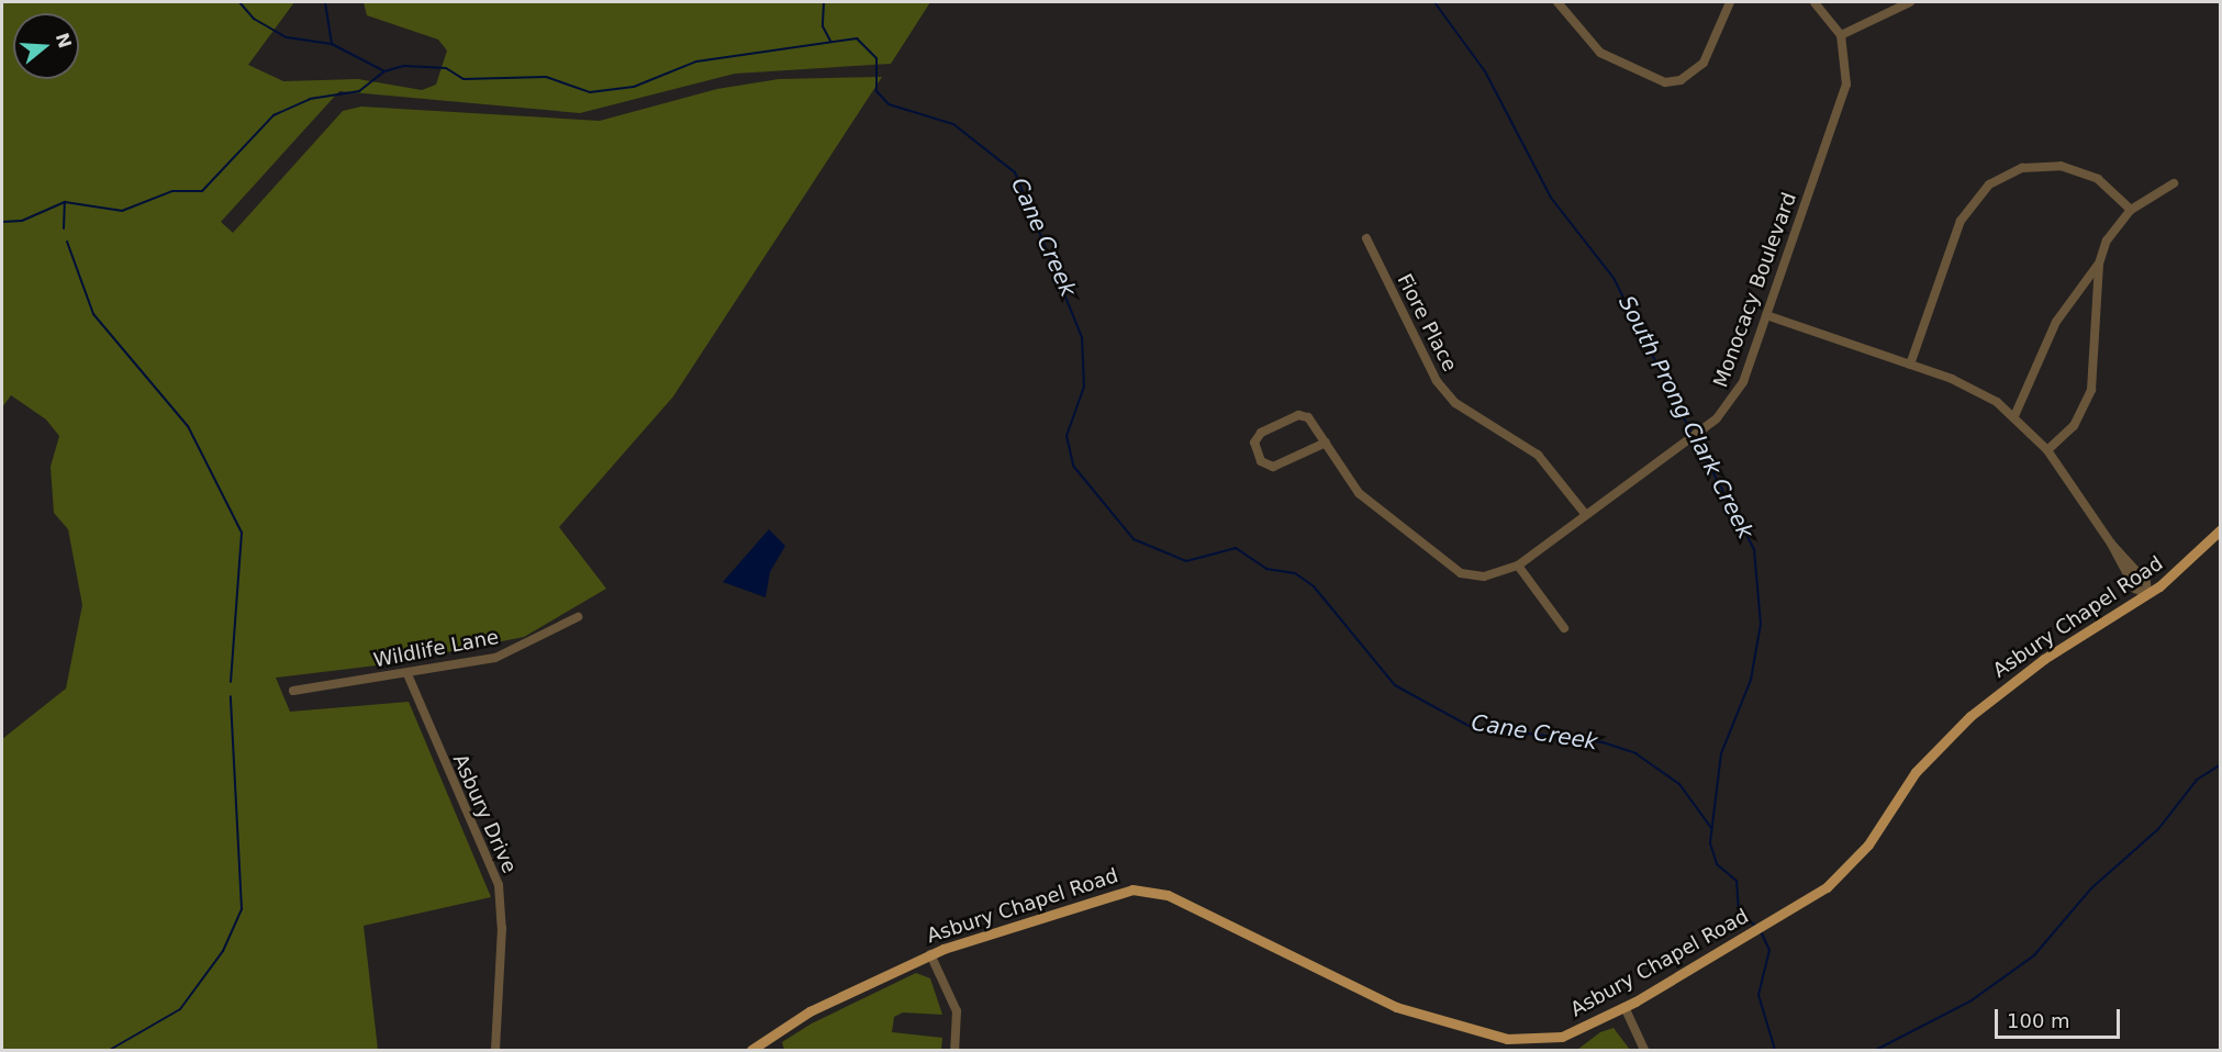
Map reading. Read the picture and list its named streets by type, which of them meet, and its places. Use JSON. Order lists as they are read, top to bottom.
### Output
{
  "streets": {
    "main road": ["Asbury Chapel Road"],
    "street": [
      "Monocacy Boulevard",
      "Fiore Place",
      "Wildlife Lane",
      "Asbury Drive"
    ]
  },
  "crossings": [
    ["Monocacy Boulevard", "Fiore Place"],
    ["Wildlife Lane", "Asbury Drive"]
  ],
  "water": ["Cane Creek", "South Prong Clark Creek"],
  "scale_bar": "100 m",
  "north": "right"
}
